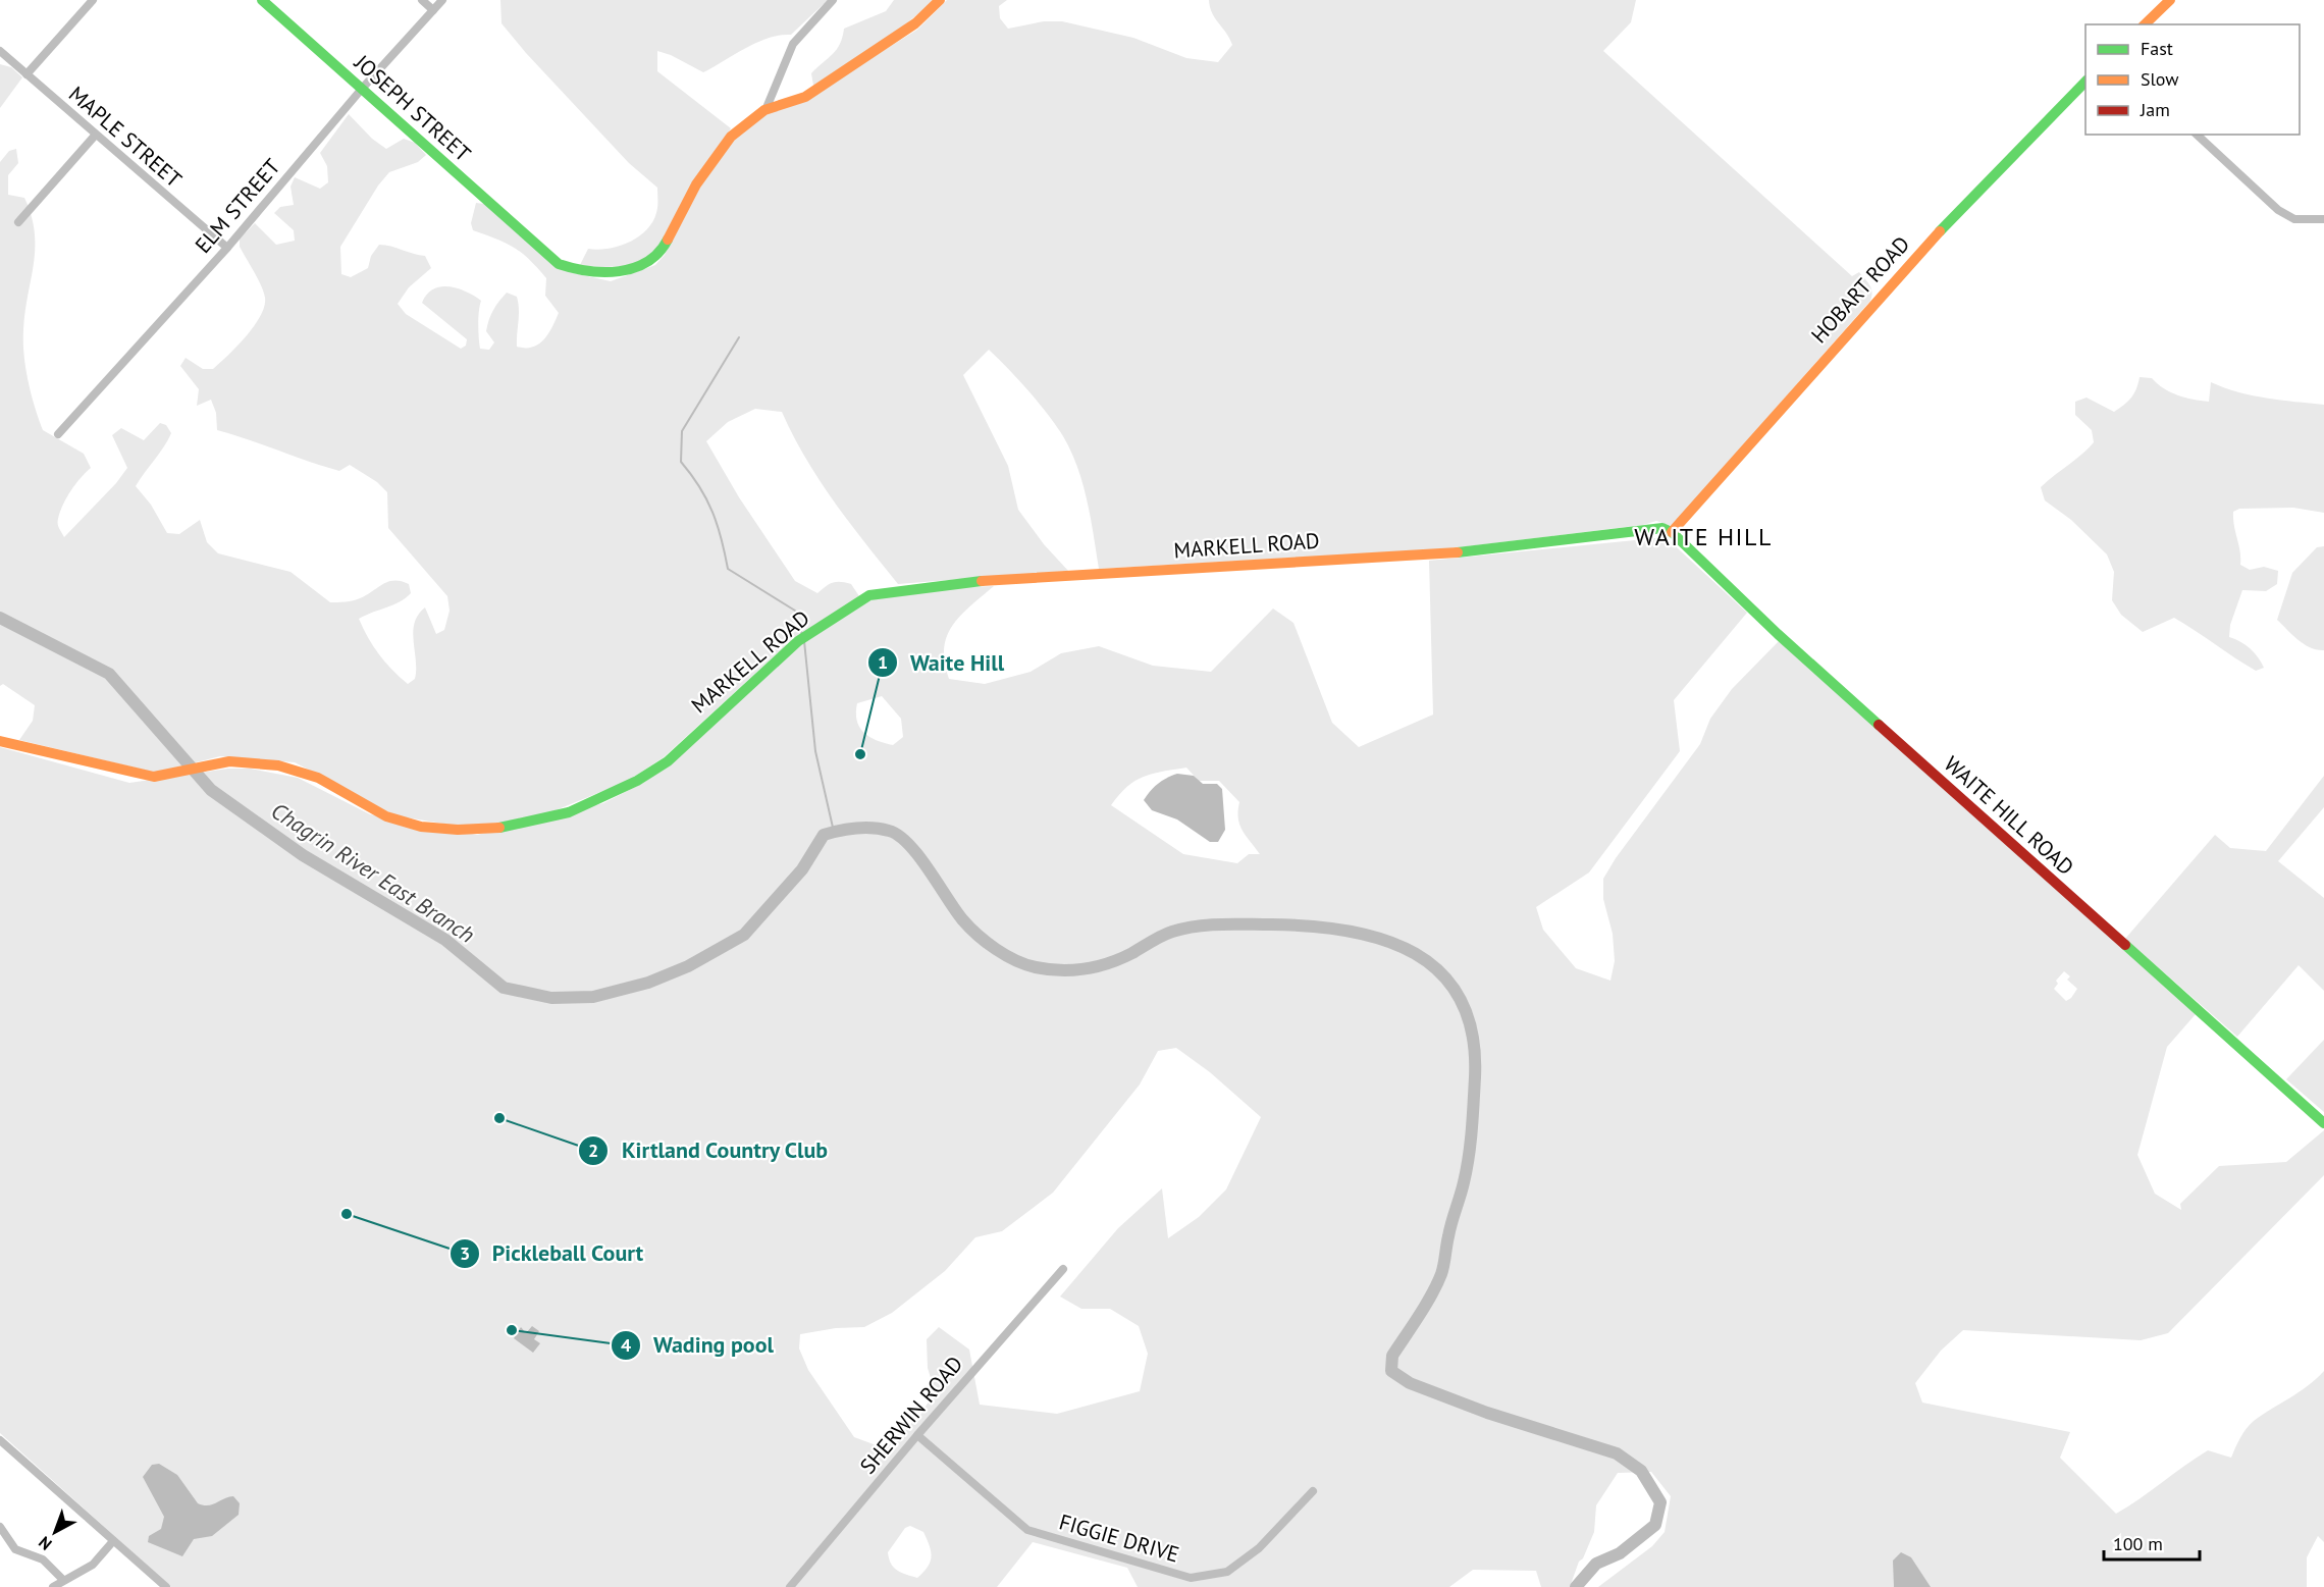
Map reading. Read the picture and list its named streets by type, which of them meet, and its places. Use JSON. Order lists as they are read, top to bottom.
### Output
{
  "streets": {
    "street": [
      "JOSEPH STREET",
      "MAPLE STREET",
      "ELM STREET",
      "HOBART ROAD",
      "MARKELL ROAD",
      "WAITE HILL ROAD",
      "SHERWIN ROAD",
      "FIGGIE DRIVE"
    ]
  },
  "crossings": [
    ["JOSEPH STREET", "ELM STREET"],
    ["MAPLE STREET", "ELM STREET"],
    ["HOBART ROAD", "MARKELL ROAD"],
    ["HOBART ROAD", "WAITE HILL ROAD"],
    ["MARKELL ROAD", "WAITE HILL ROAD"],
    ["SHERWIN ROAD", "FIGGIE DRIVE"]
  ],
  "districts": ["WAITE HILL"],
  "water": ["Chagrin River East Branch"],
  "places": [
    "Waite Hill",
    "Kirtland Country Club",
    "Pickleball Court",
    "Wading pool"
  ],
  "legend": ["Fast", "Slow", "Jam"],
  "scale_bar": "100 m",
  "north": "bottom left"
}
